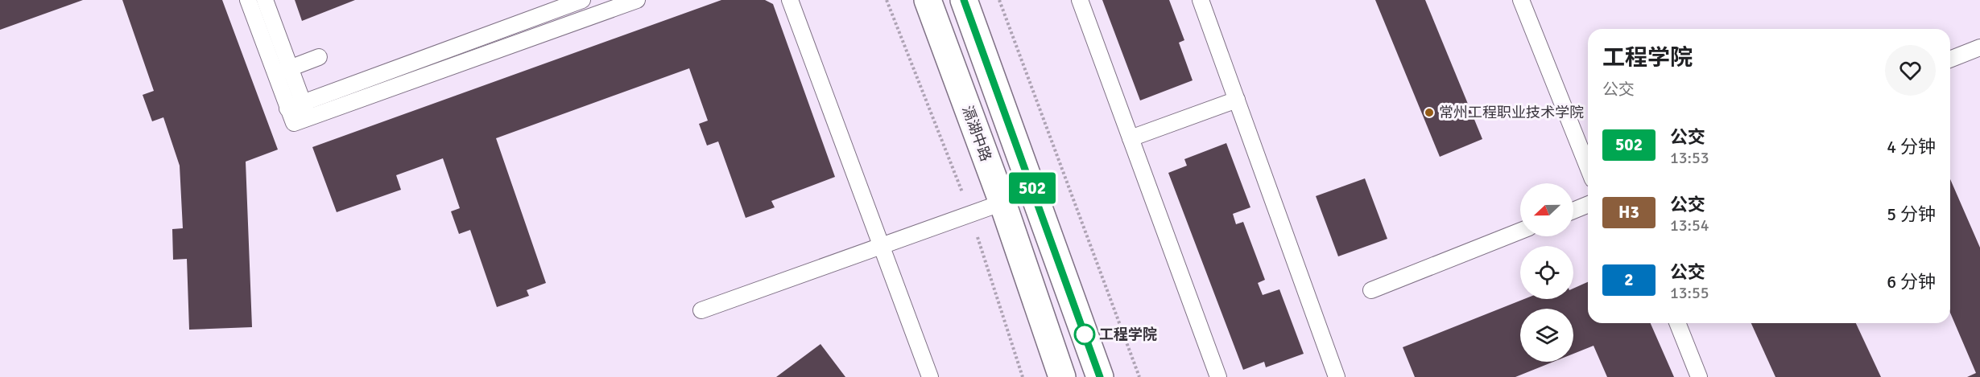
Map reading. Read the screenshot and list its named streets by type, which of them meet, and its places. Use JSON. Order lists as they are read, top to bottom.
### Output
{
  "streets": {
    "main road": ["滆湖中路"]
  },
  "places": ["常州工程职业技术学院", "工程学院"],
  "lines": ["bus line 502"],
  "north": "left",
  "page": {
    "on_map": "502",
    "heading": ["工程学院", "公交"],
    "list": [
      {
        "mark": "502",
        "name": "公交",
        "note": "13:53",
        "value": "4 分钟"
      },
      {
        "mark": "H3",
        "name": "公交",
        "note": "13:54",
        "value": "5 分钟"
      },
      {
        "mark": "2",
        "name": "公交",
        "note": "13:55",
        "value": "6 分钟"
      }
    ]
  }
}
